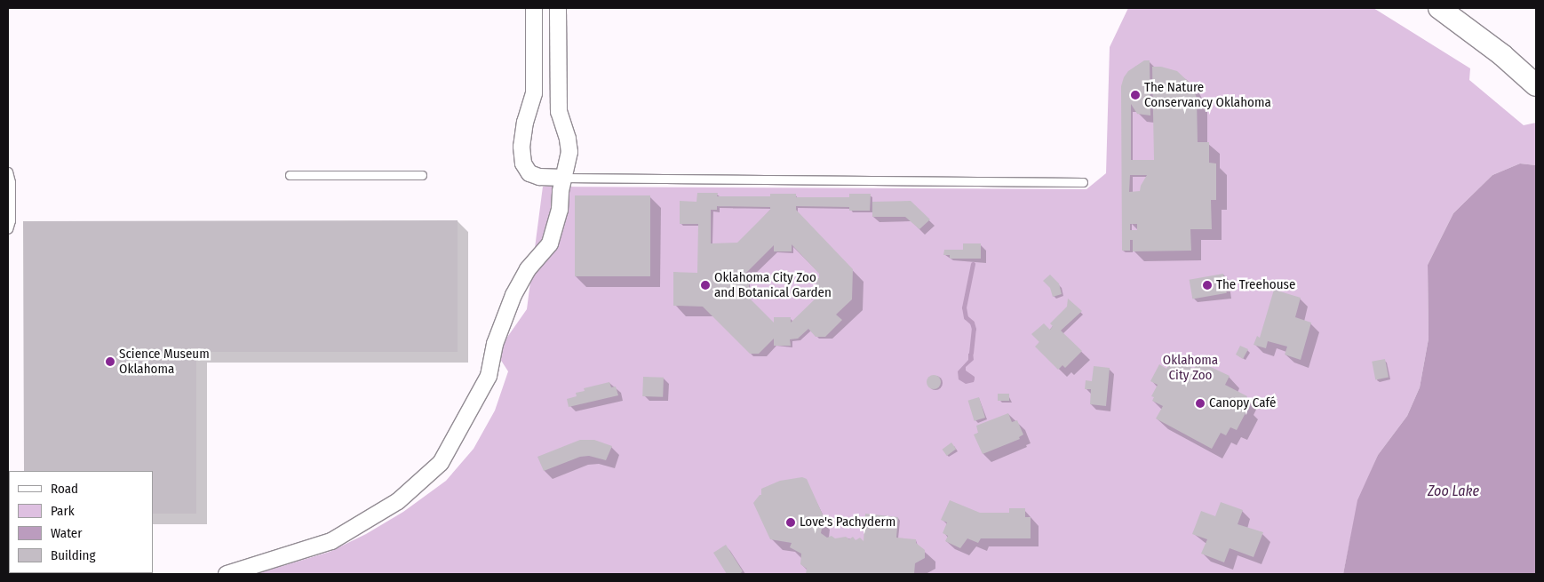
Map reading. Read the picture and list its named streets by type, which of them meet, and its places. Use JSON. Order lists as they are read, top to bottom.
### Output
{
  "water": ["Zoo Lake"],
  "parks": ["Oklahoma City Zoo"],
  "places": [
    "The Nature Conservancy Oklahoma",
    "Oklahoma City Zoo and Botanical Garden",
    "The Treehouse",
    "Science Museum Oklahoma",
    "Canopy Café",
    "Love's Pachyderm"
  ],
  "legend": [
    "Road",
    "Park",
    "Water",
    "Building"
  ]
}
